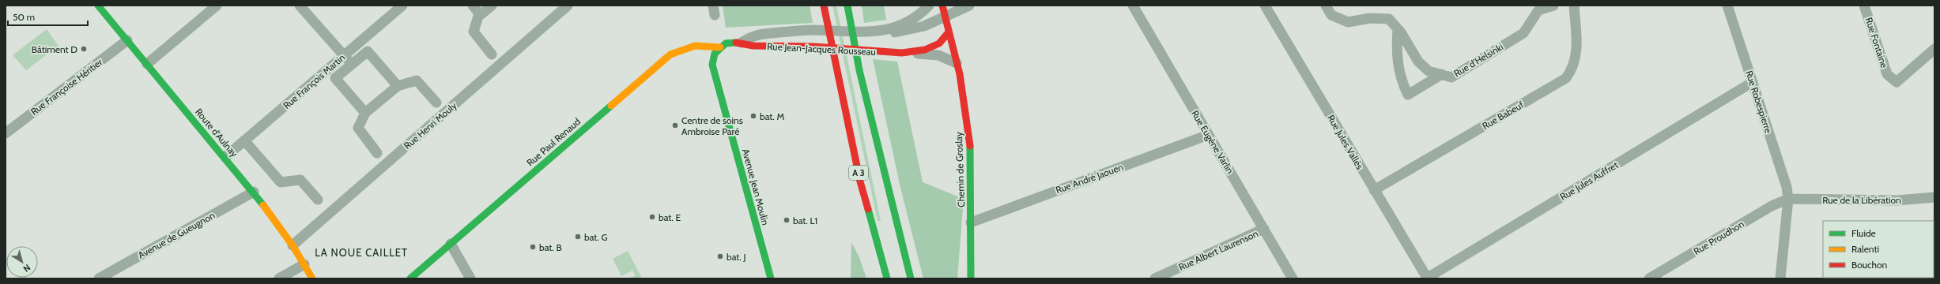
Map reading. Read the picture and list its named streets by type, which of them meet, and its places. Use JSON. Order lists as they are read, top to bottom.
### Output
{
  "streets": {
    "main road": [
      "Rue Jean-Jacques Rousseau",
      "Route d'Aulnay",
      "Rue Paul Renaud",
      "Chemin de Groslay",
      "A 3",
      "Avenue Jean Moulin"
    ],
    "street": [
      "Rue Fontaine",
      "Rue d'Helsinki",
      "Rue François Martin",
      "Rue Françoise Héritier",
      "Rue Robespierre",
      "Rue Babeuf",
      "Rue Henri Mouly",
      "Rue Eugène Varlin",
      "Rue Jules Vallès",
      "Rue André Jaouen",
      "Rue Jules Auffret",
      "Rue de la Libération",
      "Avenue de Gueugnon",
      "Rue Proudhon",
      "Rue Albert Laurenson"
    ]
  },
  "crossings": [
    ["Rue Jean-Jacques Rousseau", "Rue Paul Renaud"],
    ["Rue Jean-Jacques Rousseau", "Chemin de Groslay"],
    ["Rue Jean-Jacques Rousseau", "Avenue Jean Moulin"],
    ["Rue François Martin", "Route d'Aulnay"],
    ["Rue Françoise Héritier", "Route d'Aulnay"],
    ["Rue Robespierre", "Rue Jules Auffret"],
    ["Rue Robespierre", "Rue de la Libération"],
    ["Rue Robespierre", "Rue Proudhon"],
    ["Rue Babeuf", "Rue Jules Vallès"],
    ["Rue Henri Mouly", "Route d'Aulnay"],
    ["Route d'Aulnay", "Avenue de Gueugnon"],
    ["Rue Paul Renaud", "Avenue Jean Moulin"],
    ["Rue Eugène Varlin", "Rue André Jaouen"],
    ["Rue Eugène Varlin", "Rue Albert Laurenson"],
    ["Rue Jules Vallès", "Rue Jules Auffret"],
    ["Chemin de Groslay", "Rue André Jaouen"],
    ["Rue de la Libération", "Rue Proudhon"]
  ],
  "districts": ["LA NOUE CAILLET"],
  "places": [
    "Bâtiment D",
    "bat. M",
    "Centre de soins Ambroise Paré",
    "bat. E",
    "bat. L1",
    "bat. G",
    "bat. B",
    "bat. J"
  ],
  "legend": ["Fluide", "Ralenti", "Bouchon"],
  "scale_bar": "50 m",
  "north": "bottom right"
}
